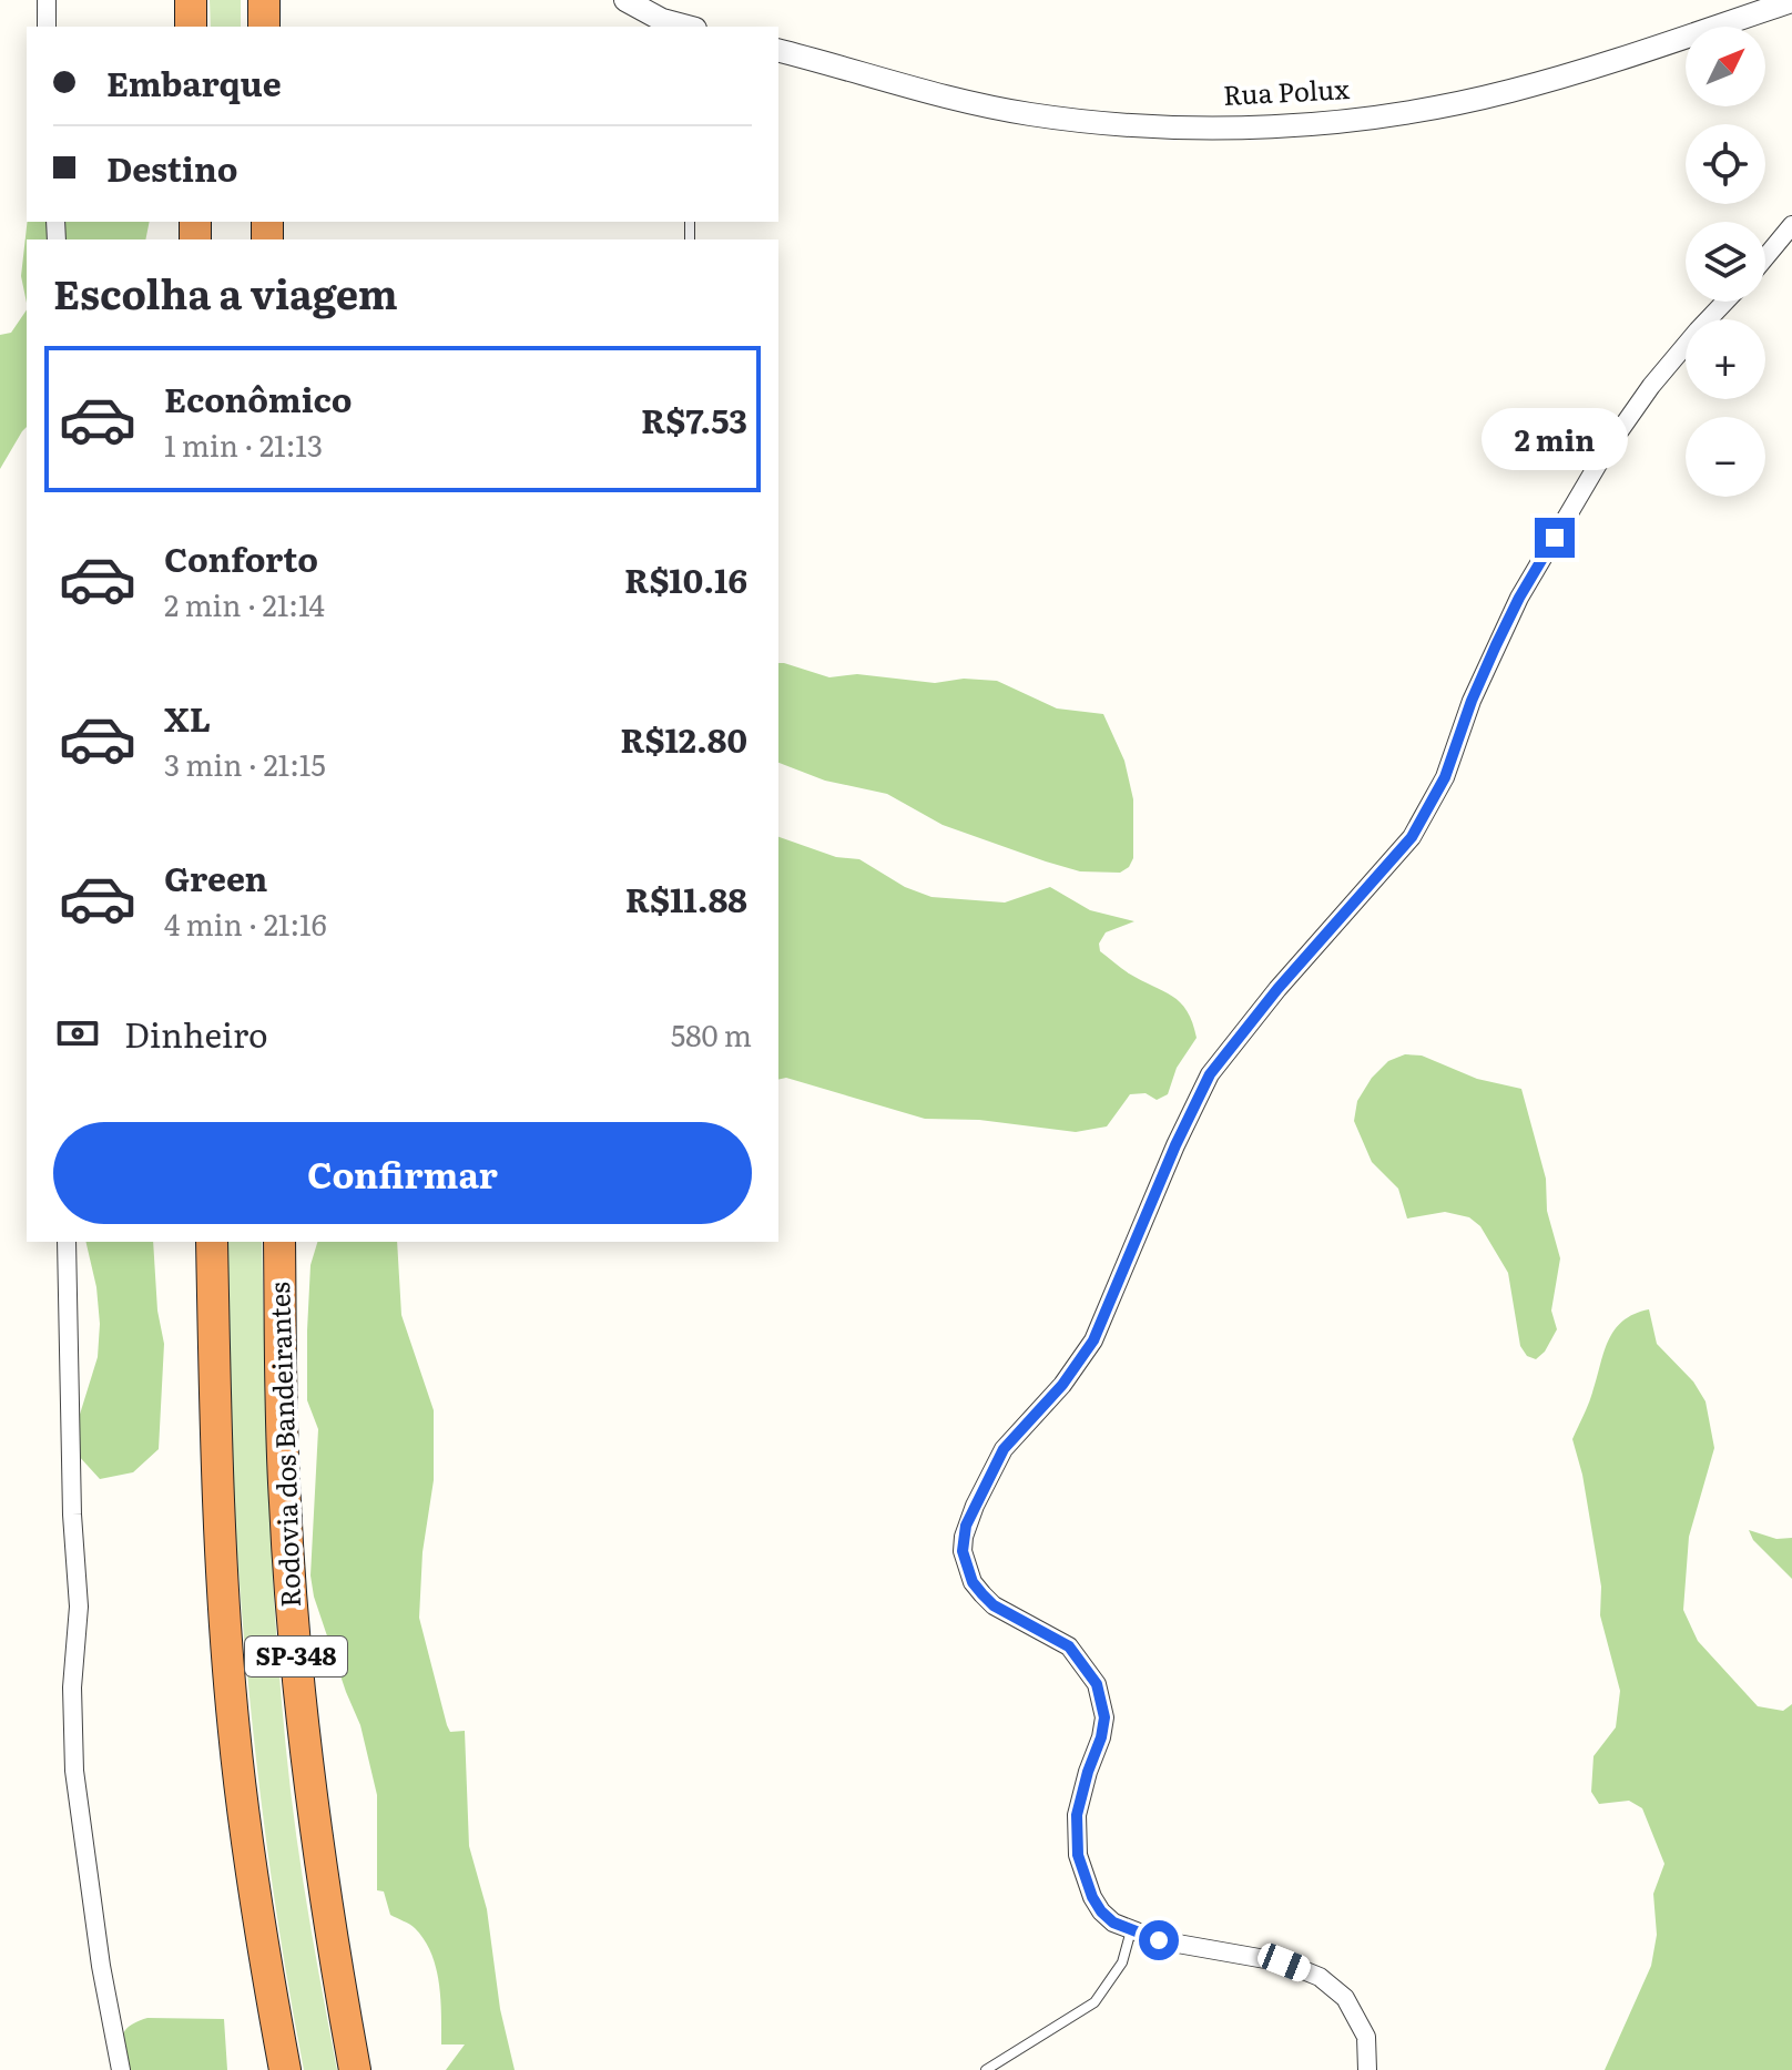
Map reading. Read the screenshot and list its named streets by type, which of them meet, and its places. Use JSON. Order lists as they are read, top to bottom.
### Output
{
  "streets": {
    "highway": ["Rodovia dos Bandeirantes", "SP-348"],
    "street": ["Rua Polux"]
  },
  "north": "top right",
  "page": {
    "map_buttons": ["+", "−"],
    "banner": ["Embarque", "Destino"],
    "heading": "Escolha a viagem",
    "list": [
      {
        "name": "Econômico",
        "note": "1 min · 21:13",
        "value": "R$7.53"
      },
      {
        "name": "Conforto",
        "note": "2 min · 21:14",
        "value": "R$10.16"
      },
      {
        "name": "XL",
        "note": "3 min · 21:15",
        "value": "R$12.80"
      },
      {
        "name": "Green",
        "note": "4 min · 21:16",
        "value": "R$11.88"
      }
    ],
    "bubble": "2 min",
    "pay": ["Dinheiro", "580 m"],
    "buttons": "Confirmar"
  }
}
